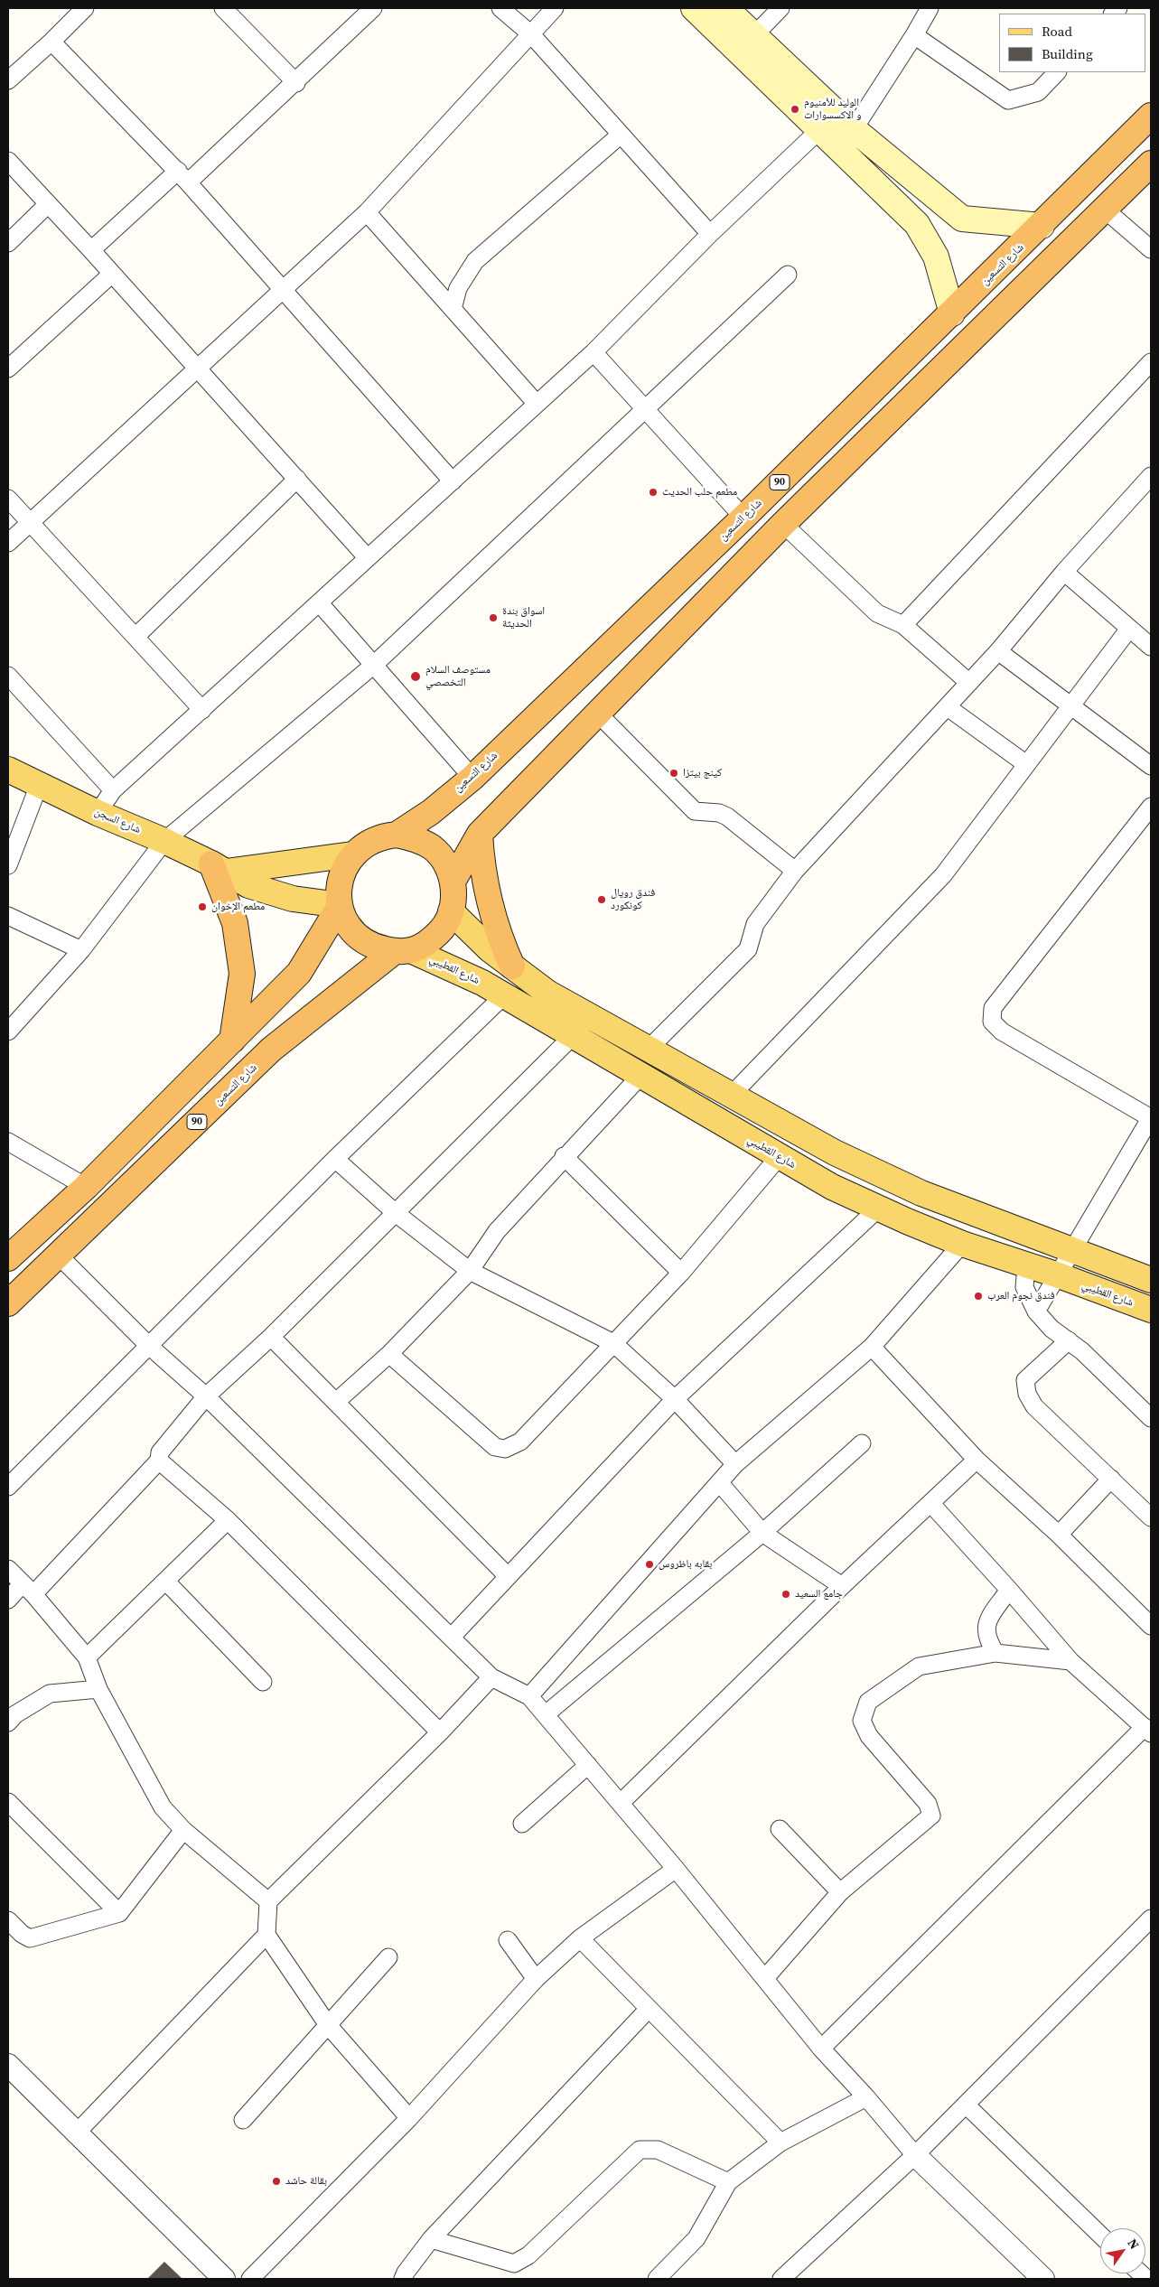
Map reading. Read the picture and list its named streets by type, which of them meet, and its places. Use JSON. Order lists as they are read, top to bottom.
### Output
{
  "streets": {
    "highway": ["شارع التسعين", "90"],
    "main road": ["شارع السجن", "شارع القطيبي"]
  },
  "crossings": [
    ["شارع التسعين", "شارع السجن"],
    ["شارع التسعين", "شارع القطيبي"],
    ["شارع السجن", "شارع القطيبي"]
  ],
  "places": [
    "الوليد للأمنيوم و الاكسسوارات",
    "مطعم حلب الحديث",
    "اسواق بندة الحديثة",
    "مستوصف السلام التخصصي",
    "كينج بيتزا",
    "فندق رويال كونكورد",
    "مطعم الإخوان",
    "فندق نجوم العرب",
    "بقابه باظروس",
    "جامع السعيد",
    "بقالة حاشد"
  ],
  "legend": ["Road", "Building"],
  "north": "top right"
}
